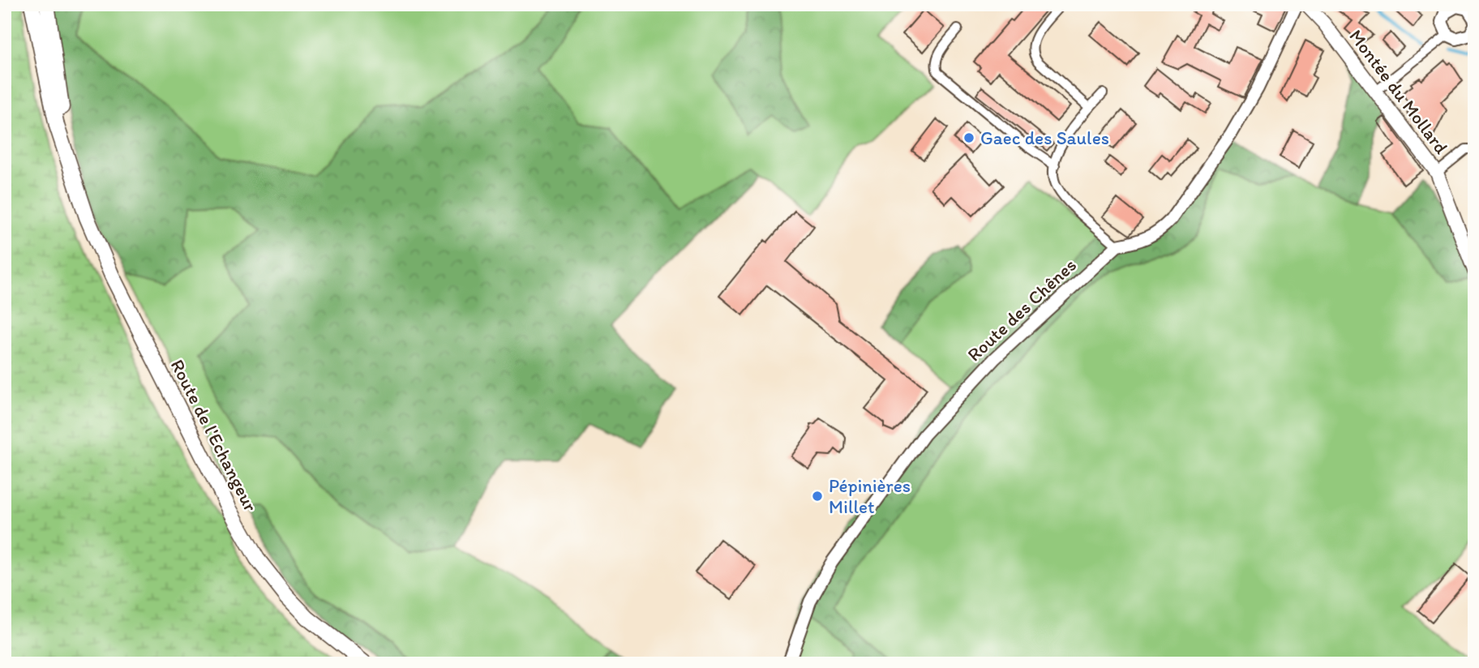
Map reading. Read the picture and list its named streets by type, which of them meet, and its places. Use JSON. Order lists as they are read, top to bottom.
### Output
{
  "streets": {
    "main road": ["Montée du Mollard", "Route de l'Echangeur"],
    "street": ["Route des Chênes"]
  },
  "places": ["Gaec des Saules", "Pépinières Millet"]
}
